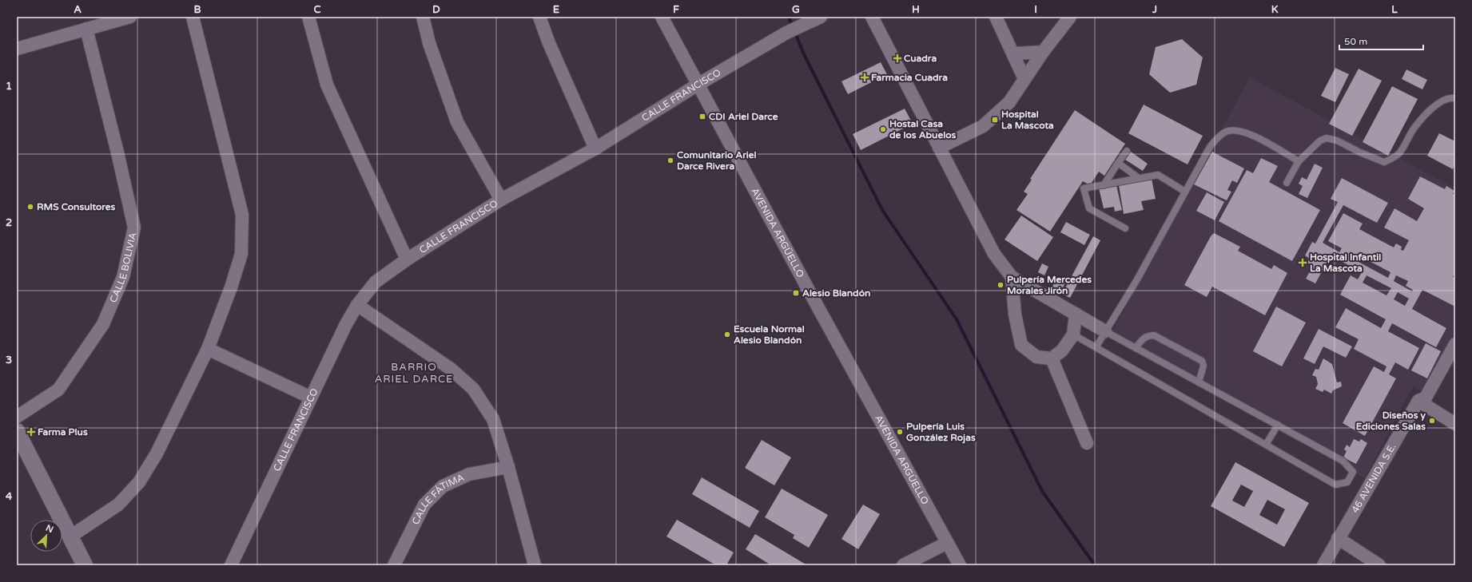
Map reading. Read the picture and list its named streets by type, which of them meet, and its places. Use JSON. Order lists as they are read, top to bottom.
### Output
{
  "streets": {
    "street": [
      "CALLE FRANCISCO",
      "AVENIDA ARGÜELLO",
      "CALLE BOLIVIA",
      "46 AVENIDA S.E.",
      "CALLE FÁTIMA"
    ]
  },
  "crossings": [
    ["CALLE FRANCISCO", "AVENIDA ARGÜELLO"]
  ],
  "districts": ["BARRIO ARIEL DARCE"],
  "places": {
    "health": [
      "Cuadra",
      "Farmacia Cuadra",
      "Hospital Infantil La Mascota",
      "Farma Plus"
    ],
    "transit": ["CDI Ariel Darce", "Hospital La Mascota", "Alesio Blandón"],
    "other": [
      "Hostal Casa de los Abuelos",
      "Comunitario Ariel Darce Rivera",
      "RMS Consultores",
      "Pulpería Mercedes Morales Jirón",
      "Escuela Normal Alesio Blandón",
      "Diseños y Ediciones Salas",
      "Pulpería Luis González Rojas"
    ]
  },
  "scale_bar": "50 m",
  "north": "top right",
  "grid": {
    "columns": [
      "A",
      "B",
      "C",
      "D",
      "E",
      "F",
      "G",
      "H",
      "I",
      "J",
      "K",
      "L"
    ],
    "rows": [
      "1",
      "2",
      "3",
      "4"
    ]
  }
}
